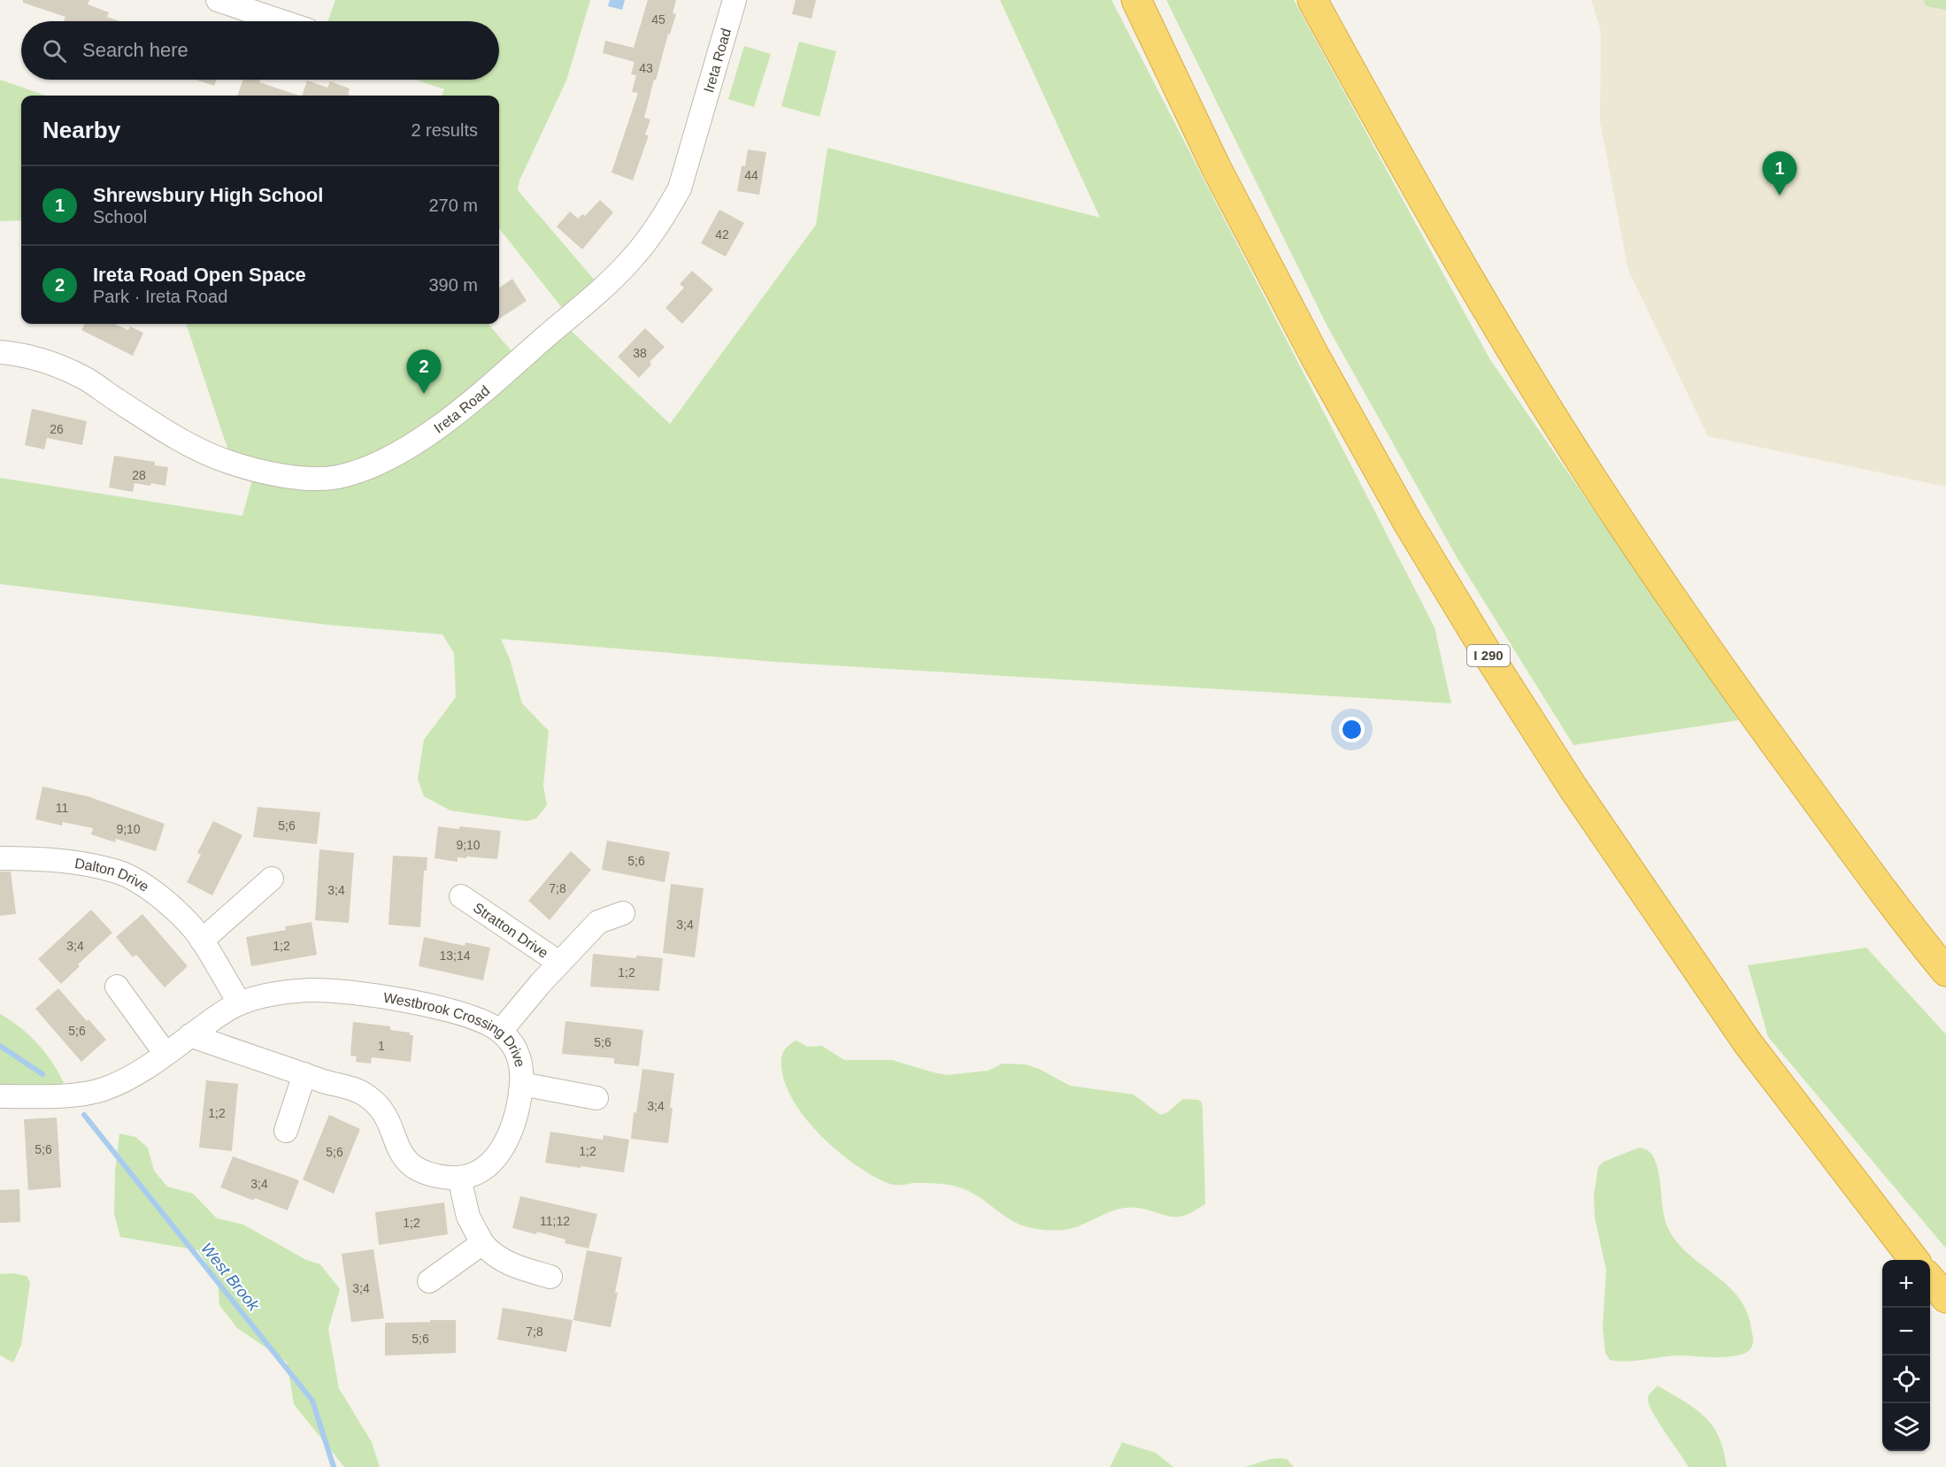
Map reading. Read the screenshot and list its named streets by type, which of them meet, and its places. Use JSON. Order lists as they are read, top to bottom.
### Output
{
  "streets": {
    "highway": ["I 290"],
    "street": [
      "Ireta Road",
      "Dalton Drive",
      "Stratton Drive",
      "Westbrook Crossing Drive"
    ]
  },
  "crossings": [
    ["Dalton Drive", "Westbrook Crossing Drive"],
    ["Stratton Drive", "Westbrook Crossing Drive"]
  ],
  "water": ["West Brook"],
  "house_numbers": [
    "45",
    "43",
    "44",
    "42",
    "38",
    "26",
    "28",
    "11",
    "5;6",
    "9;10",
    "9;10",
    "5;6",
    "7;8",
    "3;4",
    "3;4",
    "3;4",
    "1;2",
    "13;14",
    "1;2",
    "5;6",
    "5;6",
    "1",
    "3;4",
    "1;2",
    "5;6",
    "1;2",
    "5;6",
    "3;4",
    "11;12",
    "1;2",
    "3;4",
    "7;8",
    "5;6"
  ],
  "page": {
    "search": "Search here",
    "heading": ["Nearby", "2 results"],
    "pins": ["1", "2"],
    "list": [
      {
        "mark": "1",
        "name": "Shrewsbury High School",
        "note": "School",
        "value": "270 m"
      },
      {
        "mark": "2",
        "name": "Ireta Road Open Space",
        "note": "Park · Ireta Road",
        "value": "390 m"
      }
    ],
    "map_buttons": ["+", "−"]
  }
}
